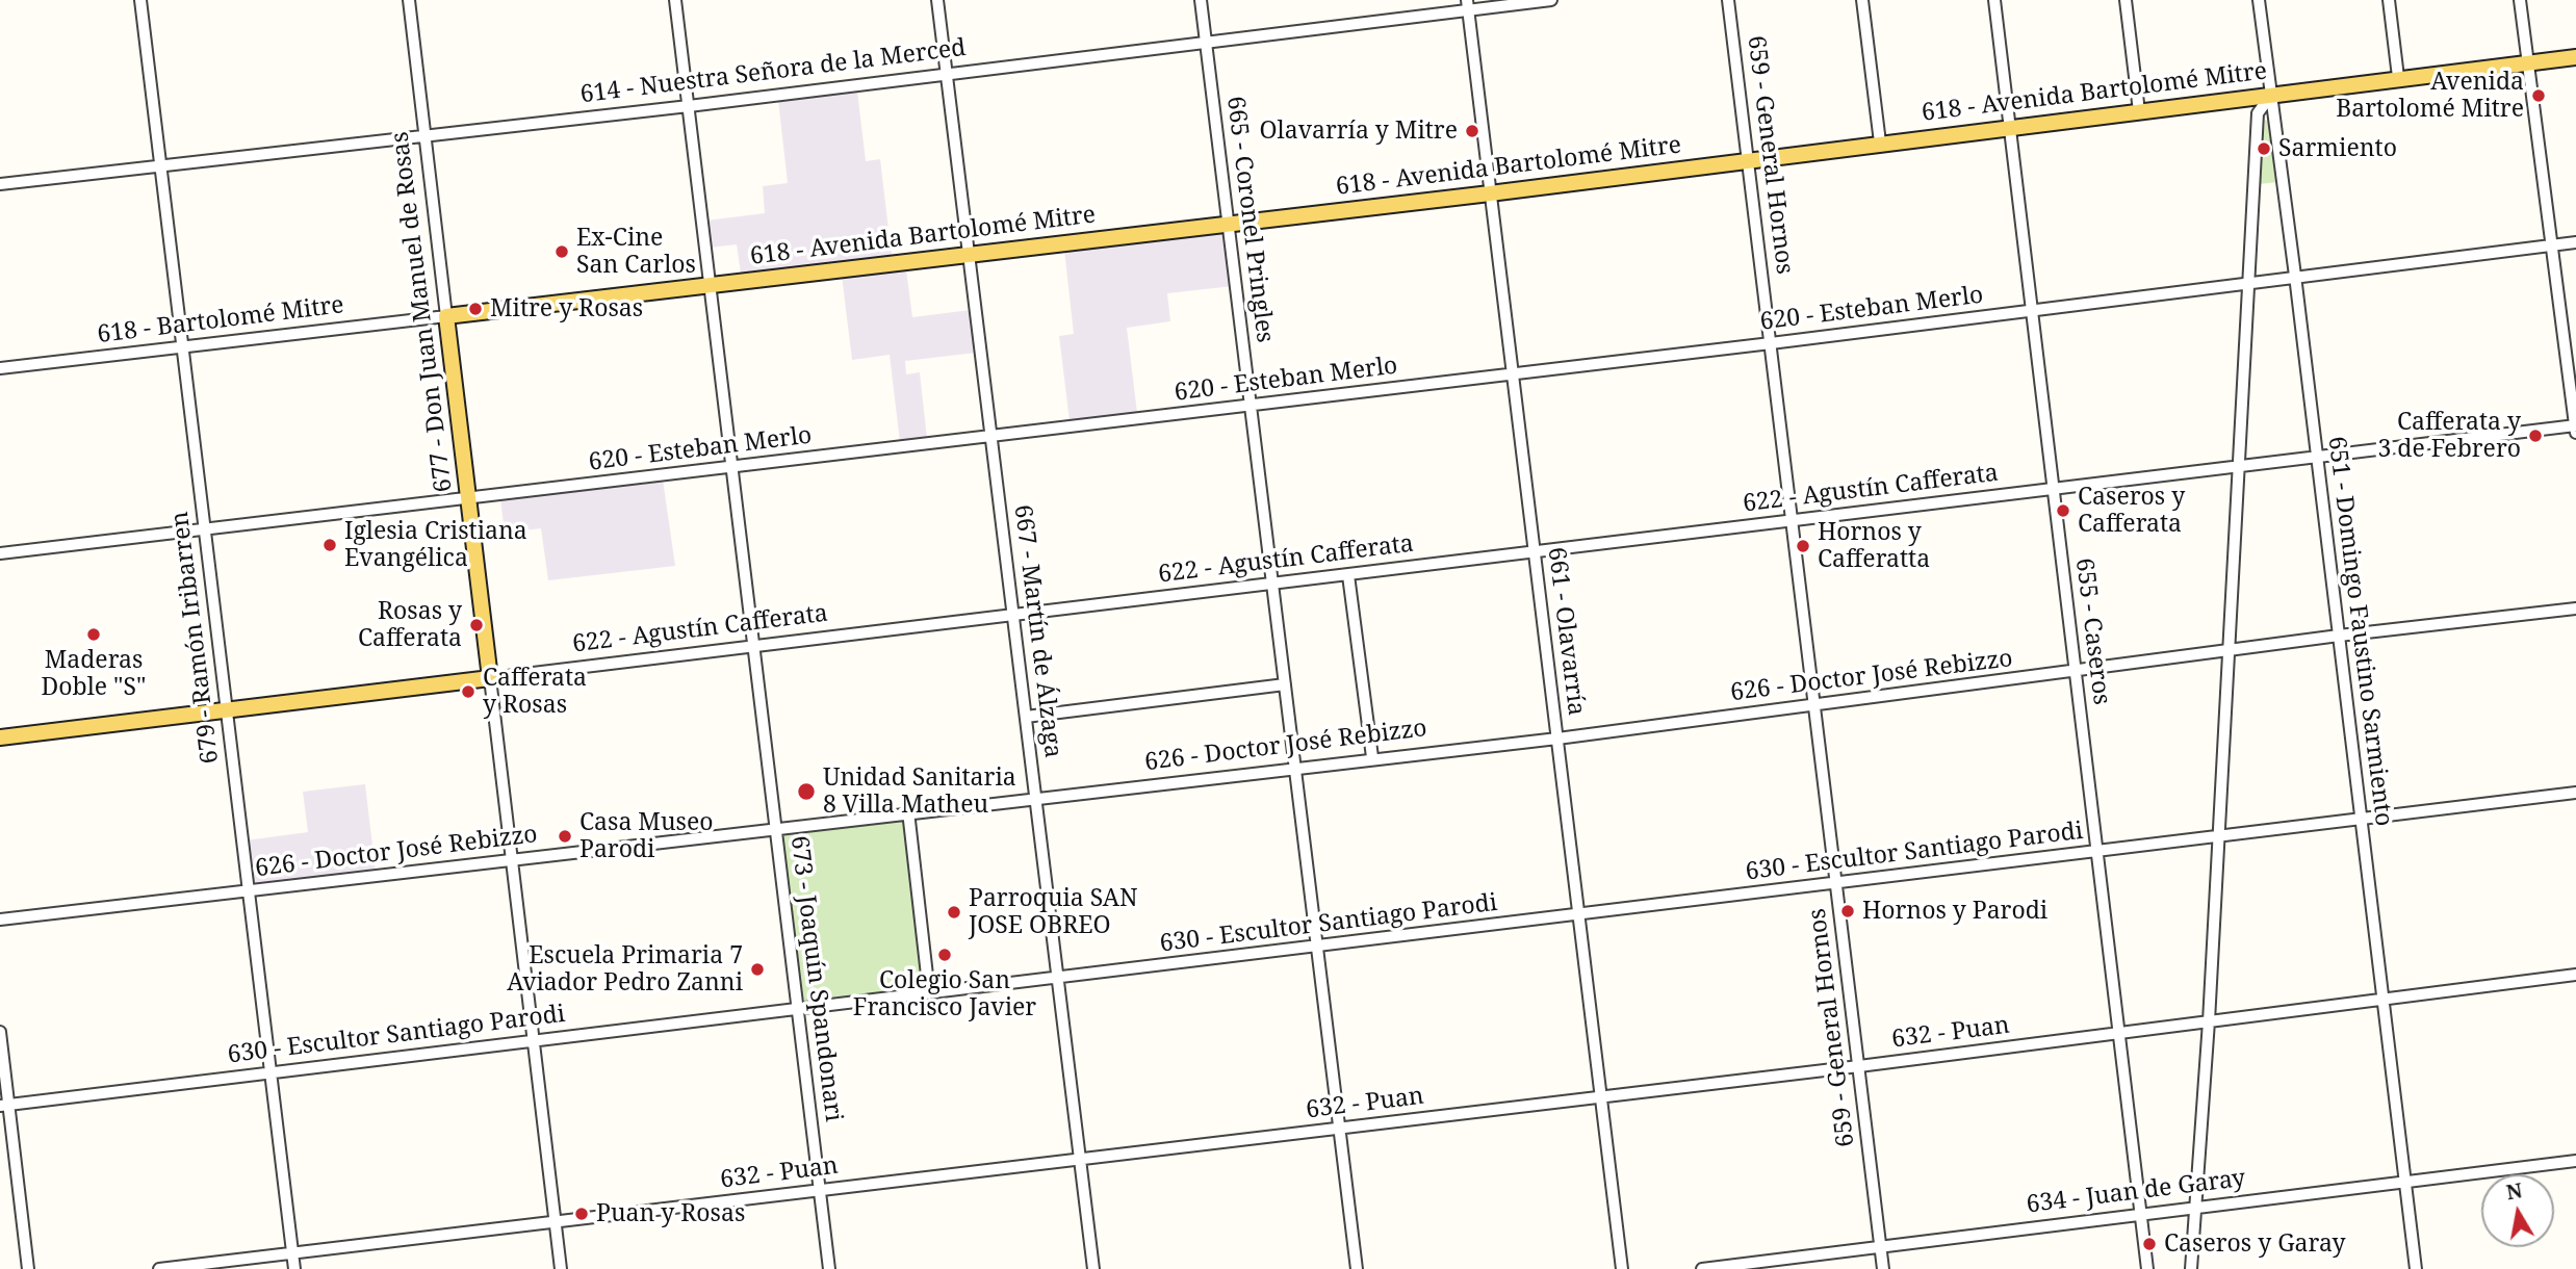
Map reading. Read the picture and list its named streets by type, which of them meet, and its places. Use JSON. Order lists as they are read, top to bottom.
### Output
{
  "streets": {
    "main road": ["618 - Avenida Bartolomé Mitre", "677 - Don Juan Manuel de Rosas", "622 - Agustín Cafferata"],
    "street": [
      "614 - Nuestra Señora de la Merced",
      "659 - General Hornos",
      "665 - Coronel Pringles",
      "620 - Esteban Merlo",
      "618 - Bartolomé Mitre",
      "667 - Martín de Álzaga",
      "661 - Olavarría",
      "655 - Caseros",
      "651 - Domingo Faustino Sarmiento",
      "679 - Ramón Iribarren",
      "626 - Doctor José Rebizzo",
      "630 - Escultor Santiago Parodi",
      "673 - Joaquín Spandonari",
      "632 - Puan",
      "634 - Juan de Garay"
    ]
  },
  "crossings": [
    ["614 - Nuestra Señora de la Merced", "665 - Coronel Pringles"],
    ["614 - Nuestra Señora de la Merced", "677 - Don Juan Manuel de Rosas"],
    ["614 - Nuestra Señora de la Merced", "667 - Martín de Álzaga"],
    ["614 - Nuestra Señora de la Merced", "661 - Olavarría"],
    ["614 - Nuestra Señora de la Merced", "679 - Ramón Iribarren"],
    ["614 - Nuestra Señora de la Merced", "673 - Joaquín Spandonari"],
    ["618 - Avenida Bartolomé Mitre", "659 - General Hornos"],
    ["618 - Avenida Bartolomé Mitre", "665 - Coronel Pringles"],
    ["618 - Avenida Bartolomé Mitre", "677 - Don Juan Manuel de Rosas"],
    ["618 - Avenida Bartolomé Mitre", "618 - Bartolomé Mitre"],
    ["618 - Avenida Bartolomé Mitre", "667 - Martín de Álzaga"],
    ["618 - Avenida Bartolomé Mitre", "661 - Olavarría"],
    ["618 - Avenida Bartolomé Mitre", "655 - Caseros"],
    ["618 - Avenida Bartolomé Mitre", "651 - Domingo Faustino Sarmiento"],
    ["618 - Avenida Bartolomé Mitre", "673 - Joaquín Spandonari"],
    ["659 - General Hornos", "620 - Esteban Merlo"],
    ["659 - General Hornos", "622 - Agustín Cafferata"],
    ["659 - General Hornos", "626 - Doctor José Rebizzo"],
    ["659 - General Hornos", "630 - Escultor Santiago Parodi"],
    ["659 - General Hornos", "632 - Puan"],
    ["659 - General Hornos", "634 - Juan de Garay"],
    ["665 - Coronel Pringles", "620 - Esteban Merlo"],
    ["665 - Coronel Pringles", "622 - Agustín Cafferata"],
    ["665 - Coronel Pringles", "626 - Doctor José Rebizzo"],
    ["665 - Coronel Pringles", "630 - Escultor Santiago Parodi"],
    ["665 - Coronel Pringles", "632 - Puan"],
    ["620 - Esteban Merlo", "677 - Don Juan Manuel de Rosas"],
    ["620 - Esteban Merlo", "667 - Martín de Álzaga"],
    ["620 - Esteban Merlo", "661 - Olavarría"],
    ["620 - Esteban Merlo", "655 - Caseros"],
    ["620 - Esteban Merlo", "651 - Domingo Faustino Sarmiento"],
    ["620 - Esteban Merlo", "679 - Ramón Iribarren"],
    ["620 - Esteban Merlo", "673 - Joaquín Spandonari"],
    ["677 - Don Juan Manuel de Rosas", "618 - Bartolomé Mitre"],
    ["677 - Don Juan Manuel de Rosas", "622 - Agustín Cafferata"],
    ["677 - Don Juan Manuel de Rosas", "626 - Doctor José Rebizzo"],
    ["677 - Don Juan Manuel de Rosas", "630 - Escultor Santiago Parodi"],
    ["677 - Don Juan Manuel de Rosas", "632 - Puan"],
    ["618 - Bartolomé Mitre", "679 - Ramón Iribarren"],
    ["622 - Agustín Cafferata", "667 - Martín de Álzaga"],
    ["622 - Agustín Cafferata", "661 - Olavarría"],
    ["622 - Agustín Cafferata", "655 - Caseros"],
    ["622 - Agustín Cafferata", "651 - Domingo Faustino Sarmiento"],
    ["622 - Agustín Cafferata", "679 - Ramón Iribarren"],
    ["622 - Agustín Cafferata", "673 - Joaquín Spandonari"],
    ["667 - Martín de Álzaga", "626 - Doctor José Rebizzo"],
    ["667 - Martín de Álzaga", "630 - Escultor Santiago Parodi"],
    ["667 - Martín de Álzaga", "632 - Puan"],
    ["661 - Olavarría", "626 - Doctor José Rebizzo"],
    ["661 - Olavarría", "630 - Escultor Santiago Parodi"],
    ["661 - Olavarría", "632 - Puan"],
    ["655 - Caseros", "626 - Doctor José Rebizzo"],
    ["655 - Caseros", "630 - Escultor Santiago Parodi"],
    ["655 - Caseros", "632 - Puan"],
    ["655 - Caseros", "634 - Juan de Garay"],
    ["651 - Domingo Faustino Sarmiento", "626 - Doctor José Rebizzo"],
    ["651 - Domingo Faustino Sarmiento", "630 - Escultor Santiago Parodi"],
    ["651 - Domingo Faustino Sarmiento", "632 - Puan"],
    ["651 - Domingo Faustino Sarmiento", "634 - Juan de Garay"],
    ["679 - Ramón Iribarren", "626 - Doctor José Rebizzo"],
    ["679 - Ramón Iribarren", "630 - Escultor Santiago Parodi"],
    ["679 - Ramón Iribarren", "632 - Puan"],
    ["626 - Doctor José Rebizzo", "673 - Joaquín Spandonari"],
    ["630 - Escultor Santiago Parodi", "673 - Joaquín Spandonari"],
    ["673 - Joaquín Spandonari", "632 - Puan"]
  ],
  "places": [
    "Avenida Bartolomé Mitre",
    "Olavarría y Mitre",
    "Sarmiento",
    "Ex-Cine San Carlos",
    "Mitre y Rosas",
    "Cafferata y 3 de Febrero",
    "Caseros y Cafferata",
    "Iglesia Cristiana Evangélica",
    "Hornos y Cafferatta",
    "Rosas y Cafferata",
    "Maderas Doble \"S\"",
    "Cafferata y Rosas",
    "Unidad Sanitaria 8 Villa Matheu",
    "Casa Museo Parodi",
    "Hornos y Parodi",
    "Parroquia SAN JOSE OBREO",
    "Colegio San Francisco Javier",
    "Escuela Primaria 7 Aviador Pedro Zanni",
    "Puan y Rosas",
    "Caseros y Garay"
  ],
  "north": "top"
}
